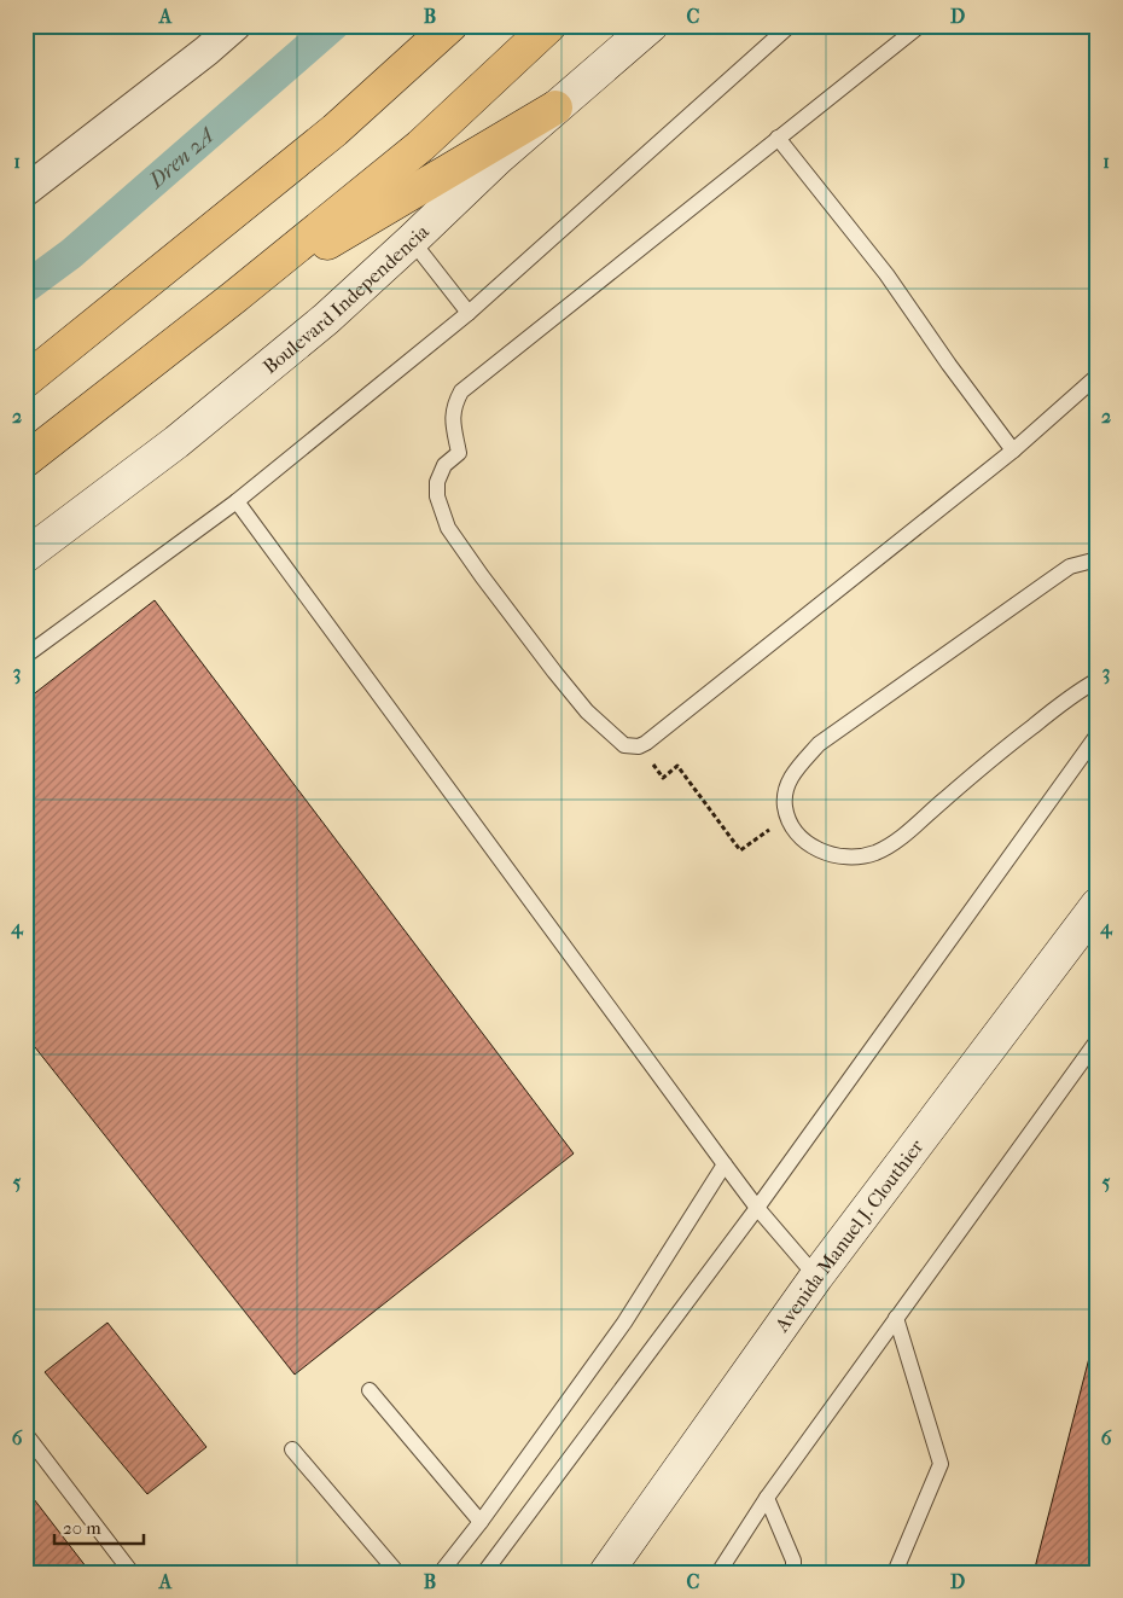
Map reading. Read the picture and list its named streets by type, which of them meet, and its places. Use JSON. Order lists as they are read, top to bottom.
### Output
{
  "streets": {
    "main road": ["Boulevard Independencia", "Avenida Manuel J. Clouthier"]
  },
  "water": ["Dren 2A"],
  "scale_bar": "20 m",
  "grid": {
    "columns": [
      "A",
      "B",
      "C",
      "D"
    ],
    "rows": [
      "1",
      "2",
      "3",
      "4",
      "5",
      "6"
    ]
  }
}
